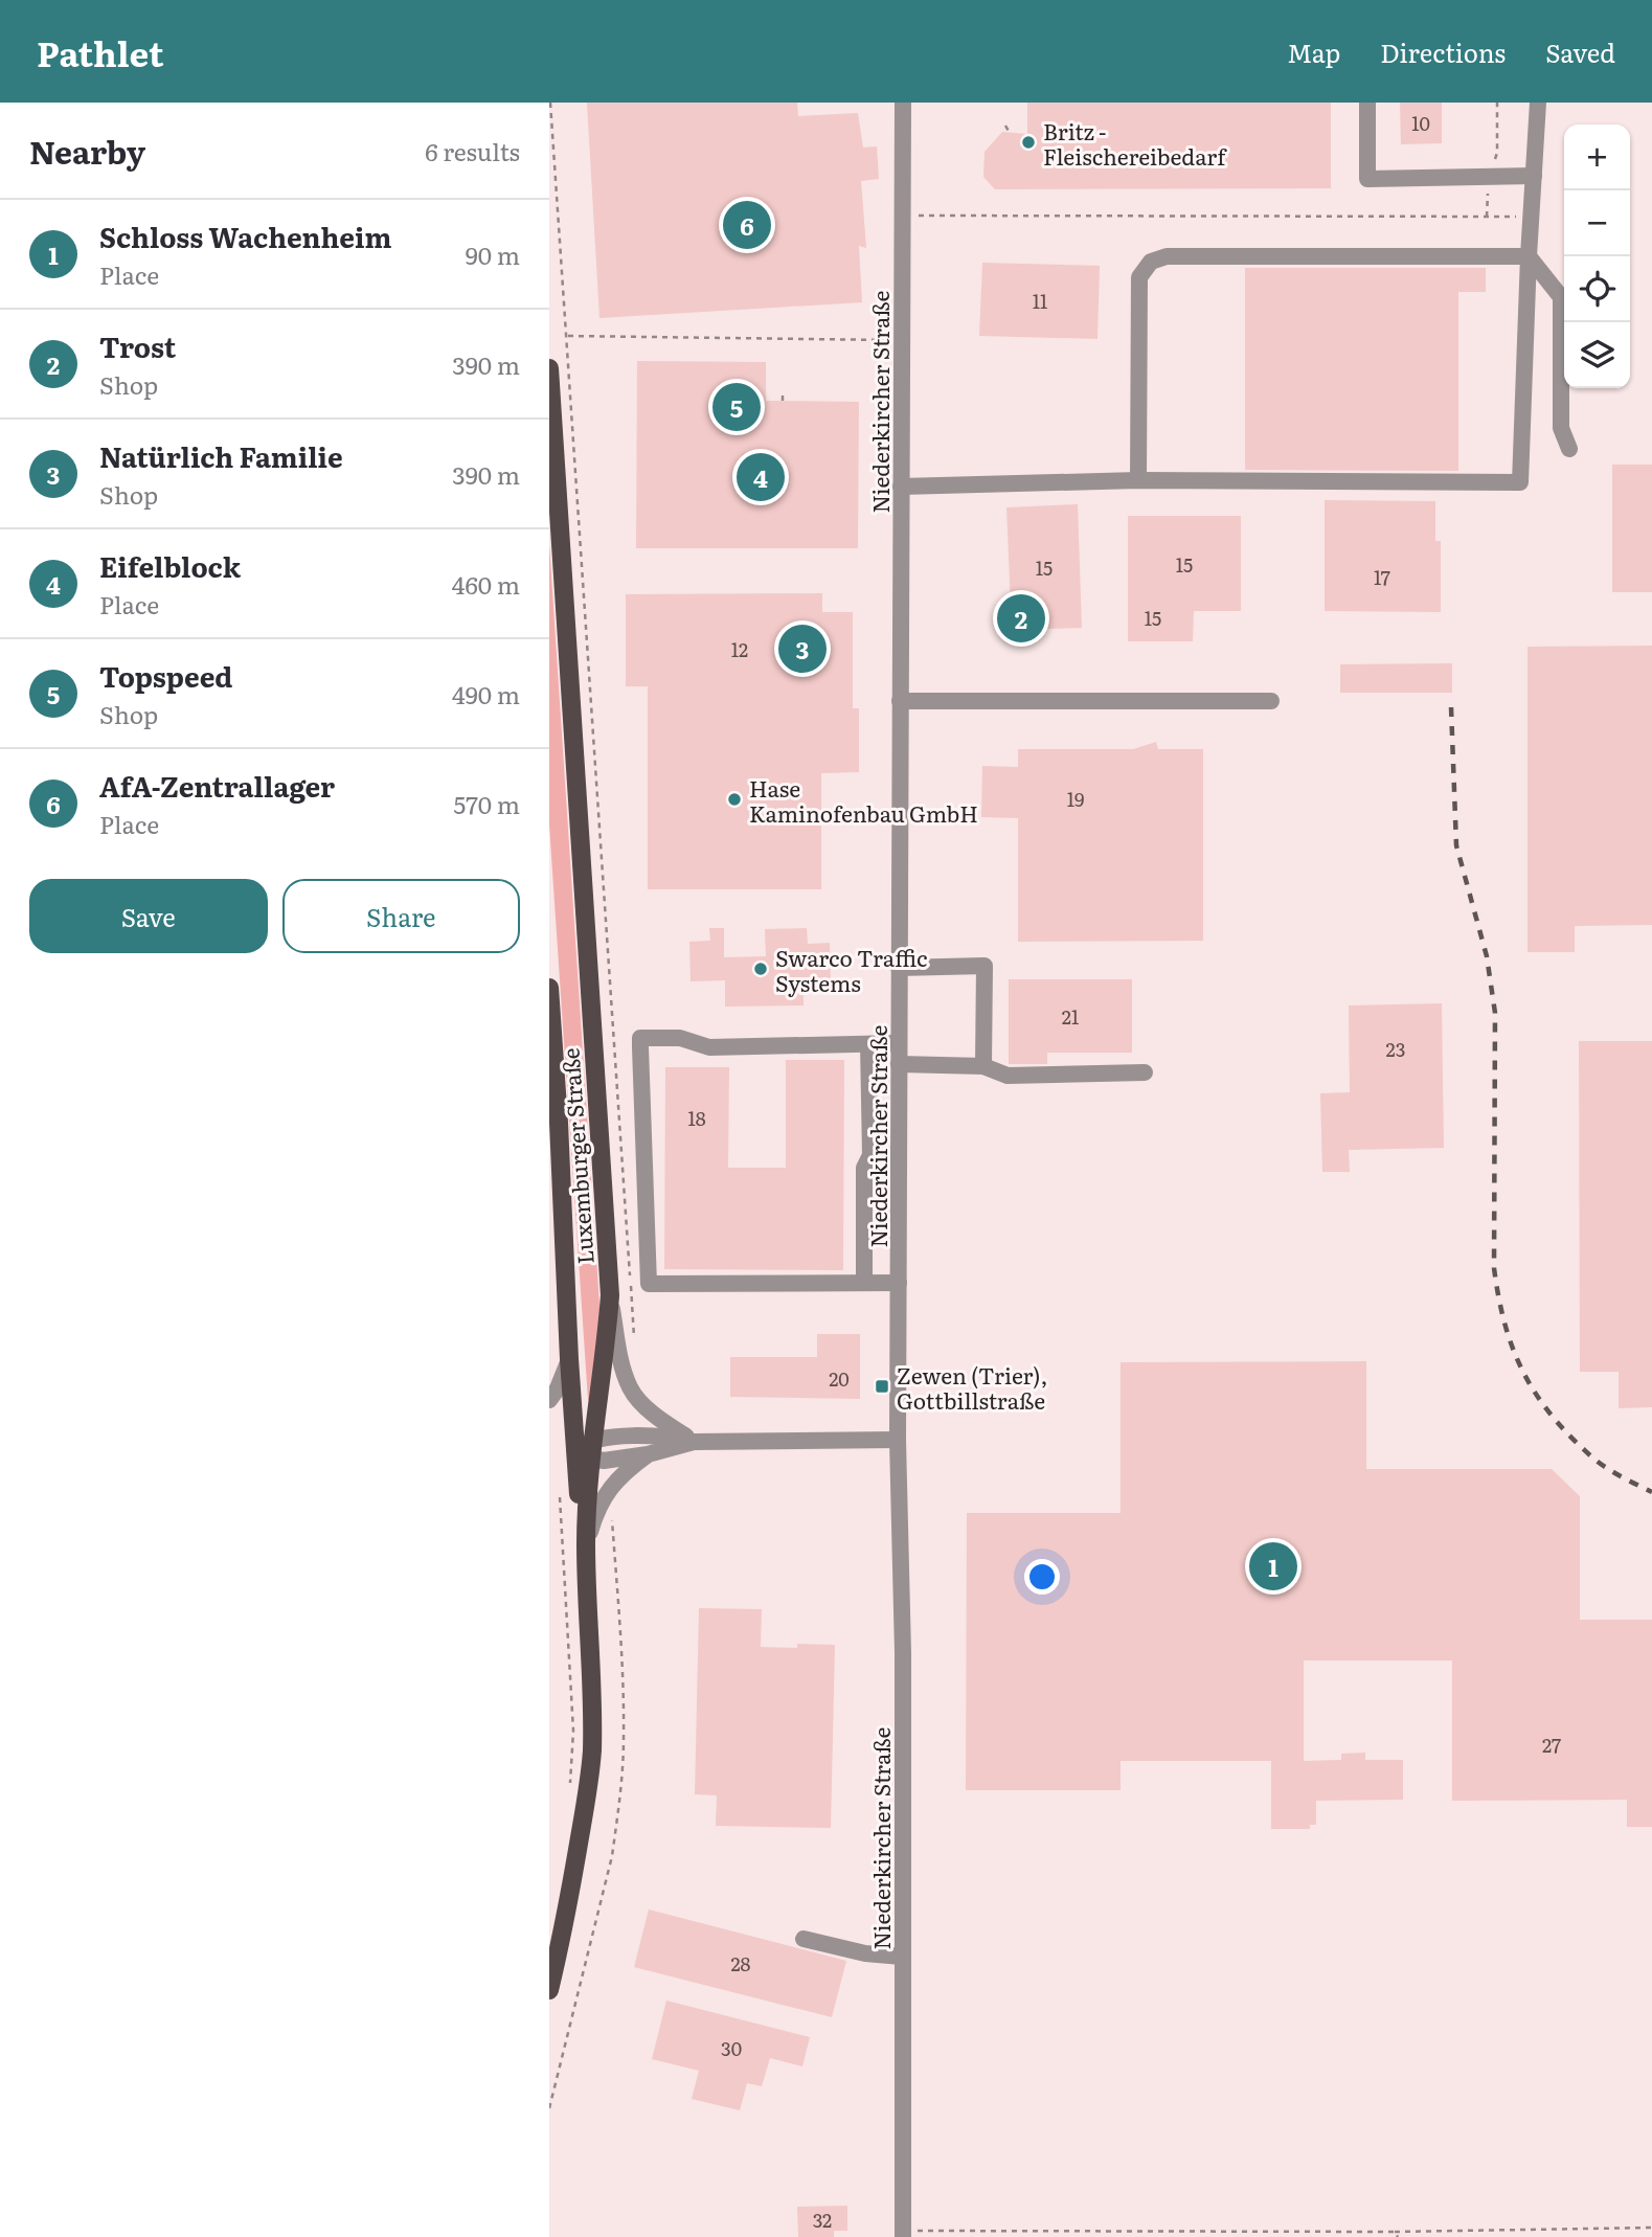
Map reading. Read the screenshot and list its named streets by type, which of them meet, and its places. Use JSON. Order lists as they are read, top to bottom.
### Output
{
  "streets": {
    "main road": ["Luxemburger Straße"],
    "street": ["Niederkircher Straße"]
  },
  "places": {
    "other": ["Britz - Fleischereibedarf", "Hase Kaminofenbau GmbH", "Swarco Traffic Systems"],
    "transit": ["Zewen (Trier), Gottbillstraße"]
  },
  "house_numbers": [
    "10",
    "11",
    "15",
    "15",
    "17",
    "15",
    "12",
    "19",
    "21",
    "23",
    "18",
    "20",
    "27",
    "28",
    "30",
    "32"
  ],
  "page": {
    "header": "Pathlet",
    "nav": ["Map", "Directions", "Saved"],
    "heading": ["Nearby", "6 results"],
    "map_buttons": ["+", "−"],
    "pins": [
      "6",
      "5",
      "4",
      "2",
      "3",
      "1"
    ],
    "list": [
      {
        "mark": "1",
        "name": "Schloss Wachenheim",
        "note": "Place",
        "value": "90 m"
      },
      {
        "mark": "2",
        "name": "Trost",
        "note": "Shop",
        "value": "390 m"
      },
      {
        "mark": "3",
        "name": "Natürlich Familie",
        "note": "Shop",
        "value": "390 m"
      },
      {
        "mark": "4",
        "name": "Eifelblock",
        "note": "Place",
        "value": "460 m"
      },
      {
        "mark": "5",
        "name": "Topspeed",
        "note": "Shop",
        "value": "490 m"
      },
      {
        "mark": "6",
        "name": "AfA-Zentrallager",
        "note": "Place",
        "value": "570 m"
      }
    ],
    "buttons": ["Save", "Share"]
  }
}
